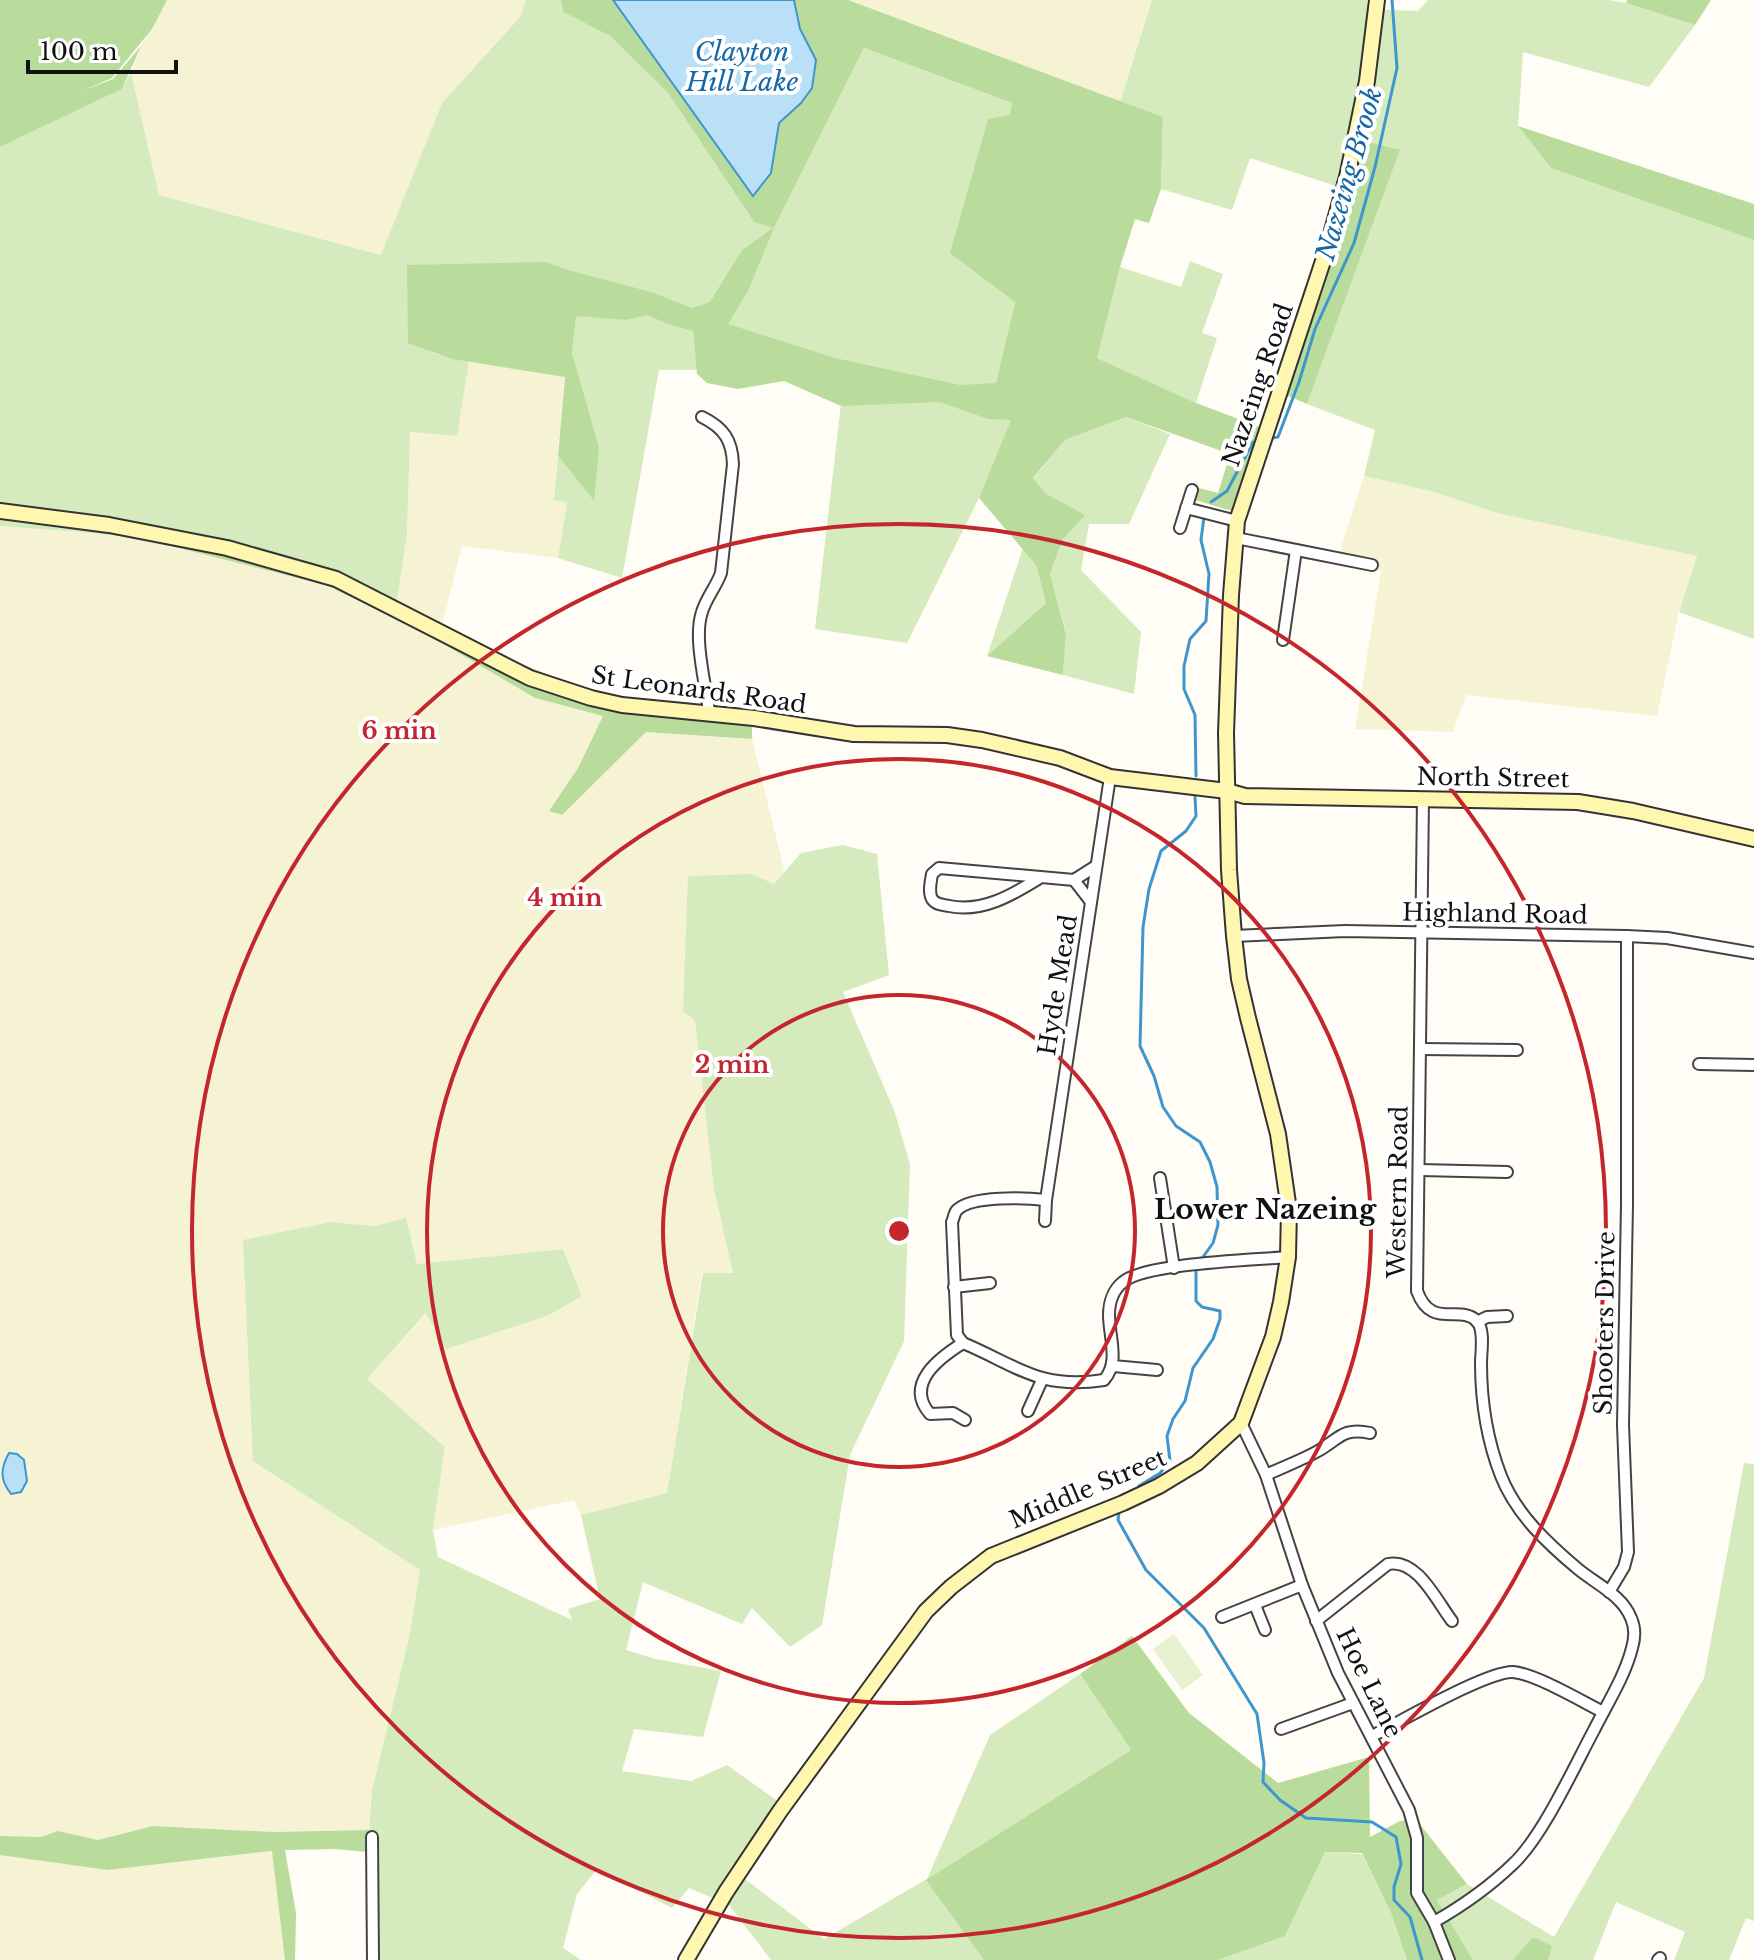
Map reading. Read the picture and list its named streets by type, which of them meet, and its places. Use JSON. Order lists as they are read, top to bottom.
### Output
{
  "streets": {
    "main road": [
      "Nazeing Road",
      "St Leonards Road",
      "North Street",
      "Middle Street"
    ],
    "street": [
      "Highland Road",
      "Hyde Mead",
      "Western Road",
      "Shooters Drive",
      "Hoe Lane"
    ]
  },
  "crossings": [
    ["Nazeing Road", "St Leonards Road"],
    ["Nazeing Road", "North Street"],
    ["Nazeing Road", "Middle Street"],
    ["St Leonards Road", "North Street"],
    ["St Leonards Road", "Hyde Mead"],
    ["St Leonards Road", "Middle Street"],
    ["North Street", "Western Road"],
    ["North Street", "Middle Street"],
    ["Highland Road", "Western Road"],
    ["Highland Road", "Shooters Drive"],
    ["Highland Road", "Middle Street"],
    ["Middle Street", "Hoe Lane"]
  ],
  "districts": ["Lower Nazeing"],
  "water": ["Clayton Hill Lake", "Nazeing Brook"],
  "scale_bar": "100 m",
  "rings": ["6 min", "4 min", "2 min"]
}
